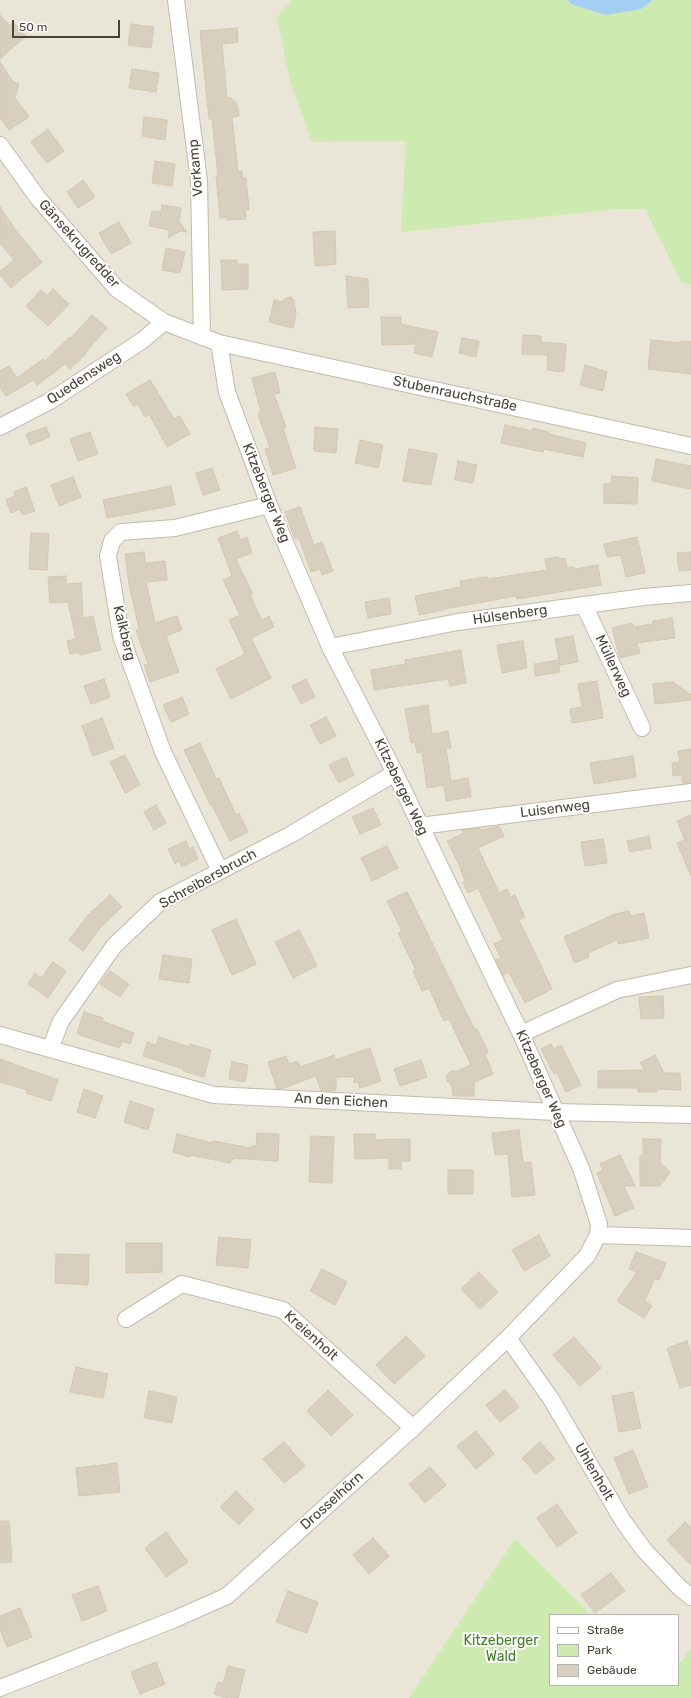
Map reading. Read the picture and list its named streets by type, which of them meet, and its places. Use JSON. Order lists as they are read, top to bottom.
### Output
{
  "streets": {
    "street": [
      "Vorkamp",
      "Gänsekrugredder",
      "Quedensweg",
      "Stubenrauchstraße",
      "Kitzeberger Weg",
      "Hülsenberg",
      "Kalkberg",
      "Müllerweg",
      "Luisenweg",
      "Schreibersbruch",
      "An den Eichen",
      "Kreienholt",
      "Uhlenholt",
      "Drosselhörn"
    ]
  },
  "crossings": [
    ["Vorkamp", "Gänsekrugredder"],
    ["Gänsekrugredder", "Quedensweg"],
    ["Gänsekrugredder", "Stubenrauchstraße"],
    ["Gänsekrugredder", "Kitzeberger Weg"],
    ["Stubenrauchstraße", "Kitzeberger Weg"],
    ["Kitzeberger Weg", "Hülsenberg"],
    ["Kitzeberger Weg", "Kalkberg"],
    ["Kitzeberger Weg", "Luisenweg"],
    ["Kitzeberger Weg", "Schreibersbruch"],
    ["Kitzeberger Weg", "An den Eichen"],
    ["Kitzeberger Weg", "Drosselhörn"],
    ["Hülsenberg", "Müllerweg"],
    ["Kalkberg", "Schreibersbruch"],
    ["Schreibersbruch", "An den Eichen"],
    ["Kreienholt", "Drosselhörn"],
    ["Uhlenholt", "Drosselhörn"]
  ],
  "parks": ["Kitzeberger Wald"],
  "legend": ["Straße", "Park", "Gebäude"],
  "scale_bar": "50 m"
}
